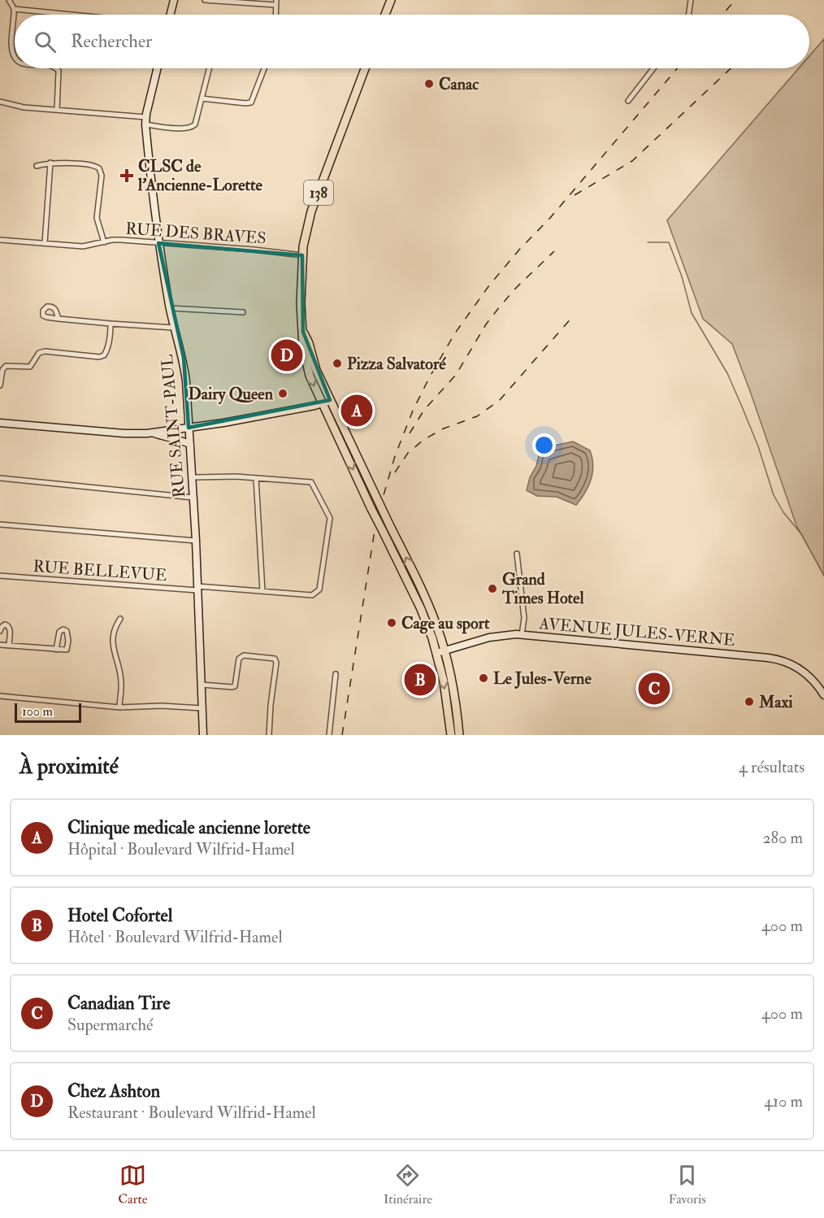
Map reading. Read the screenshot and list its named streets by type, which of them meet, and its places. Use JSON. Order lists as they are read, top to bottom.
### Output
{
  "streets": {
    "main road": ["138"],
    "street": [
      "RUE DES BRAVES",
      "RUE SAINT-PAUL",
      "RUE BELLEVUE",
      "AVENUE JULES-VERNE"
    ]
  },
  "crossings": [
    ["138", "RUE DES BRAVES"],
    ["138", "AVENUE JULES-VERNE"],
    ["RUE DES BRAVES", "RUE SAINT-PAUL"],
    ["RUE SAINT-PAUL", "RUE BELLEVUE"]
  ],
  "places": {
    "other": [
      "Canac",
      "Pizza Salvatoré",
      "Dairy Queen",
      "Grand Times Hotel",
      "Cage au sport",
      "Le Jules-Verne",
      "Maxi"
    ],
    "health": ["CLSC de l'Ancienne-Lorette"]
  },
  "scale_bar": "100 m",
  "page": {
    "search": "Rechercher",
    "pins": [
      "D",
      "A",
      "B",
      "C"
    ],
    "scale": "100 m",
    "heading": ["À proximité", "4 résultats"],
    "list": [
      {
        "mark": "A",
        "name": "Clinique medicale ancienne lorette",
        "note": "Hôpital · Boulevard Wilfrid-Hamel",
        "value": "280 m"
      },
      {
        "mark": "B",
        "name": "Hotel Cofortel",
        "note": "Hôtel · Boulevard Wilfrid-Hamel",
        "value": "400 m"
      },
      {
        "mark": "C",
        "name": "Canadian Tire",
        "note": "Supermarché",
        "value": "400 m"
      },
      {
        "mark": "D",
        "name": "Chez Ashton",
        "note": "Restaurant · Boulevard Wilfrid-Hamel",
        "value": "410 m"
      }
    ],
    "nav": ["Carte", "Itinéraire", "Favoris"]
  }
}
